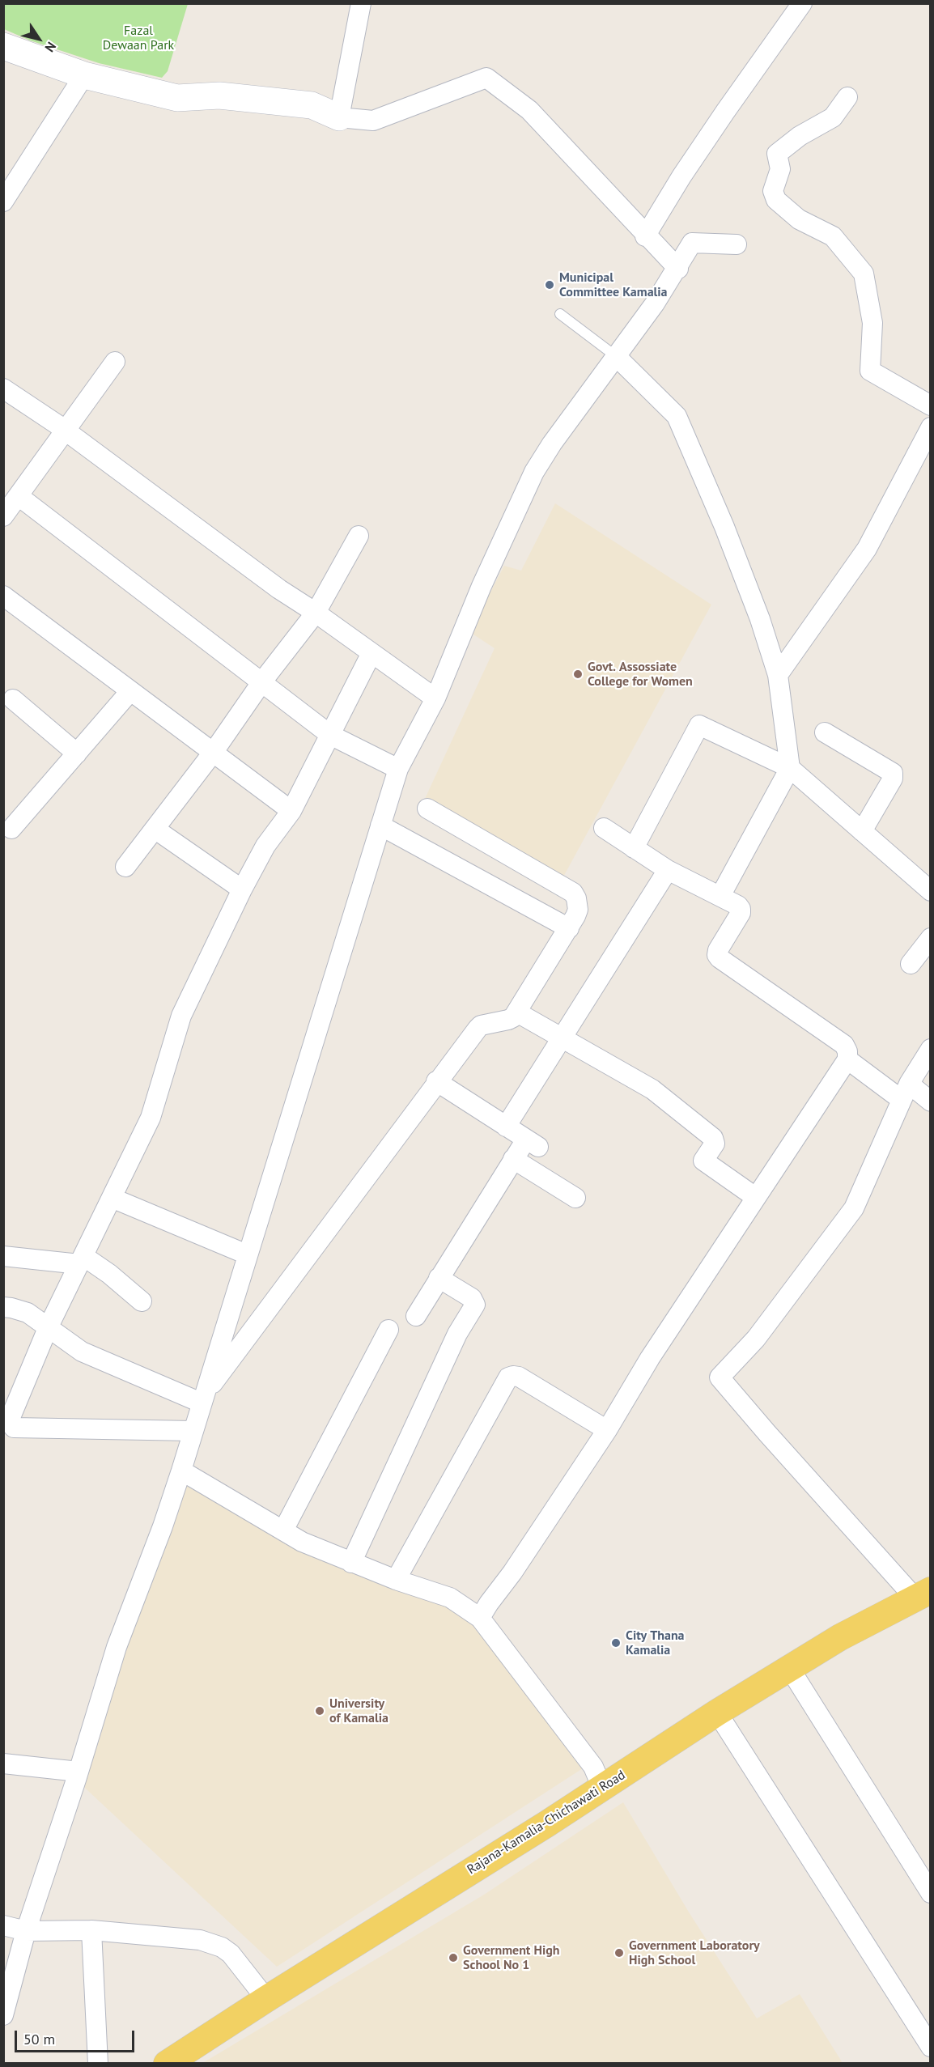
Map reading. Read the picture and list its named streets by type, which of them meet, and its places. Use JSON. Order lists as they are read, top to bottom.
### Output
{
  "streets": {
    "main road": ["Rajana-Kamalia-Chichawati Road"]
  },
  "parks": ["Fazal Dewaan Park"],
  "places": [
    "Municipal Committee Kamalia",
    "Govt. Assossiate College for Women",
    "City Thana Kamalia",
    "University of Kamalia",
    "Government Laboratory High School",
    "Government High School No 1"
  ],
  "scale_bar": "50 m",
  "north": "bottom right"
}
